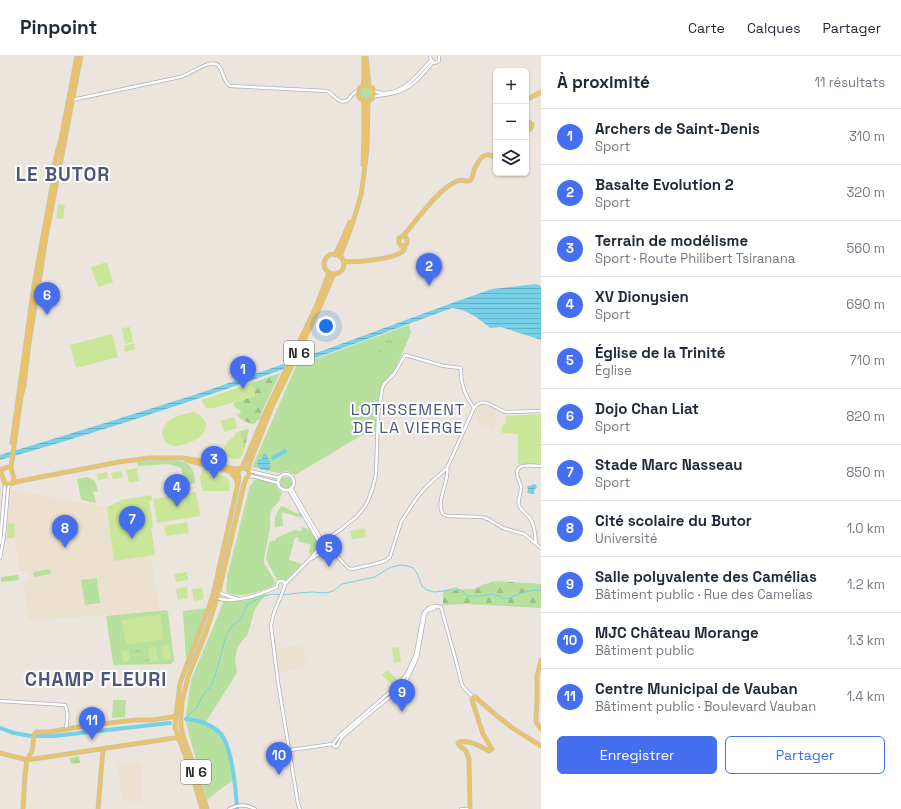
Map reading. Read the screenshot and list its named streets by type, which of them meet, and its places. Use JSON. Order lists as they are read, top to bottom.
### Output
{
  "streets": {
    "main road": ["N 6"]
  },
  "districts": ["LE BUTOR", "LOTISSEMENT DE LA VIERGE", "CHAMP FLEURI"],
  "page": {
    "header": "Pinpoint",
    "nav": ["Carte", "Calques", "Partager"],
    "heading": ["À proximité", "11 résultats"],
    "map_buttons": ["+", "−"],
    "list": [
      {
        "mark": "1",
        "name": "Archers de Saint-Denis",
        "note": "Sport",
        "value": "310 m"
      },
      {
        "mark": "2",
        "name": "Basalte Evolution 2",
        "note": "Sport",
        "value": "320 m"
      },
      {
        "mark": "3",
        "name": "Terrain de modélisme",
        "note": "Sport · Route Philibert Tsiranana",
        "value": "560 m"
      },
      {
        "mark": "4",
        "name": "XV Dionysien",
        "note": "Sport",
        "value": "690 m"
      },
      {
        "mark": "5",
        "name": "Église de la Trinité",
        "note": "Église",
        "value": "710 m"
      },
      {
        "mark": "6",
        "name": "Dojo Chan Liat",
        "note": "Sport",
        "value": "820 m"
      },
      {
        "mark": "7",
        "name": "Stade Marc Nasseau",
        "note": "Sport",
        "value": "850 m"
      },
      {
        "mark": "8",
        "name": "Cité scolaire du Butor",
        "note": "Université",
        "value": "1.0 km"
      },
      {
        "mark": "9",
        "name": "Salle polyvalente des Camélias",
        "note": "Bâtiment public · Rue des Camelias",
        "value": "1.2 km"
      },
      {
        "mark": "10",
        "name": "MJC Château Morange",
        "note": "Bâtiment public",
        "value": "1.3 km"
      },
      {
        "mark": "11",
        "name": "Centre Municipal de Vauban",
        "note": "Bâtiment public · Boulevard Vauban",
        "value": "1.4 km"
      }
    ],
    "pins": [
      "2",
      "6",
      "1",
      "3",
      "4",
      "7",
      "8",
      "5",
      "9",
      "11",
      "10"
    ],
    "buttons": ["Enregistrer", "Partager"]
  }
}
